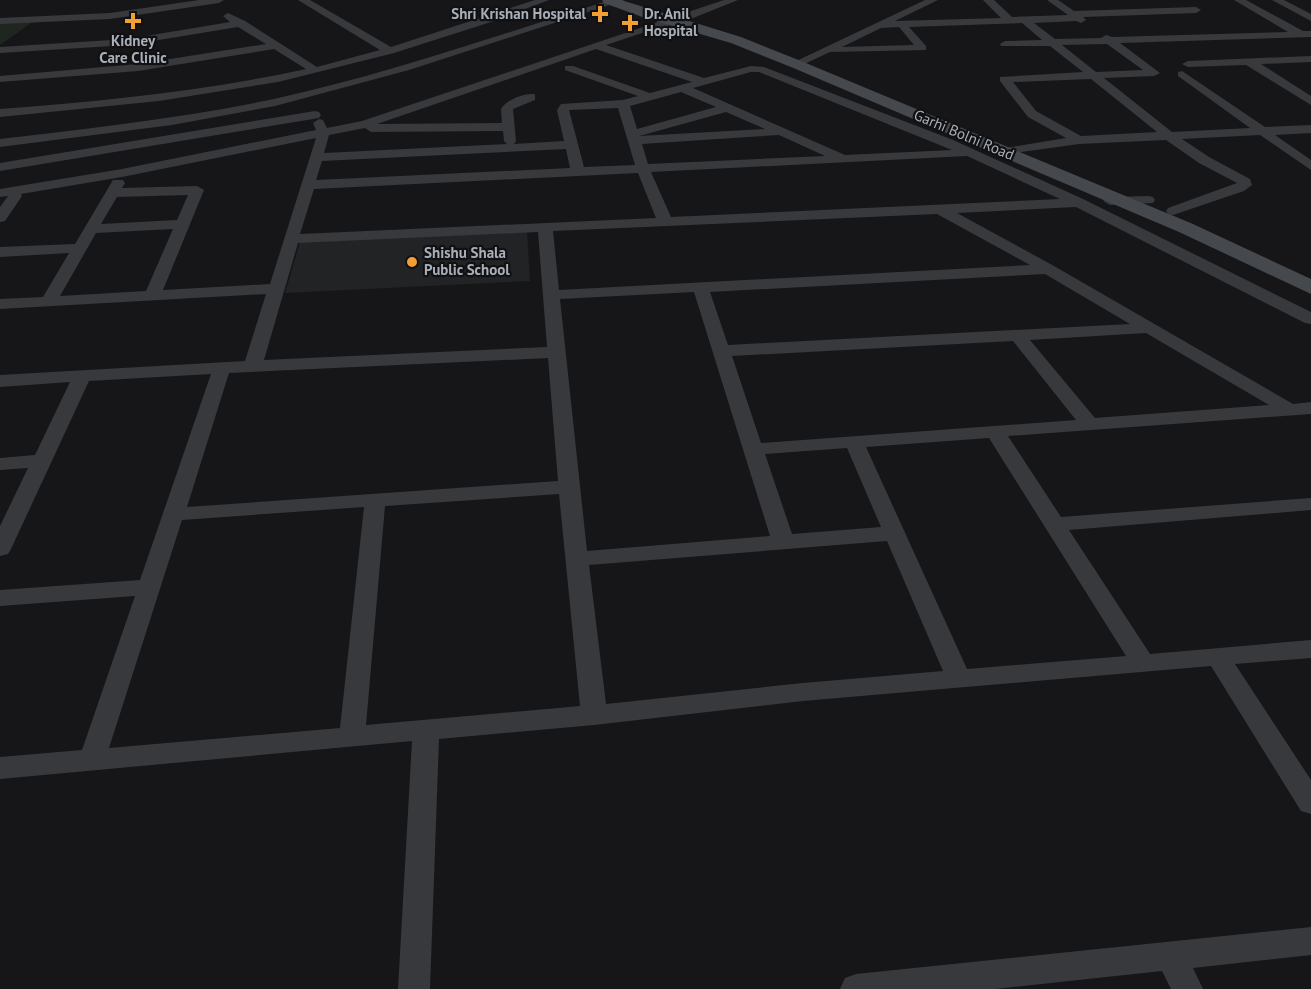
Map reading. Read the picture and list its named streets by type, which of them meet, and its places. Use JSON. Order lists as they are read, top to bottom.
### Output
{
  "streets": {
    "main road": ["Garhi Bolni Road"]
  },
  "places": {
    "health": ["Shri Krishan Hospital", "Kidney Care Clinic", "Dr. Anil Hospital"],
    "other": ["Shishu Shala Public School"]
  }
}
